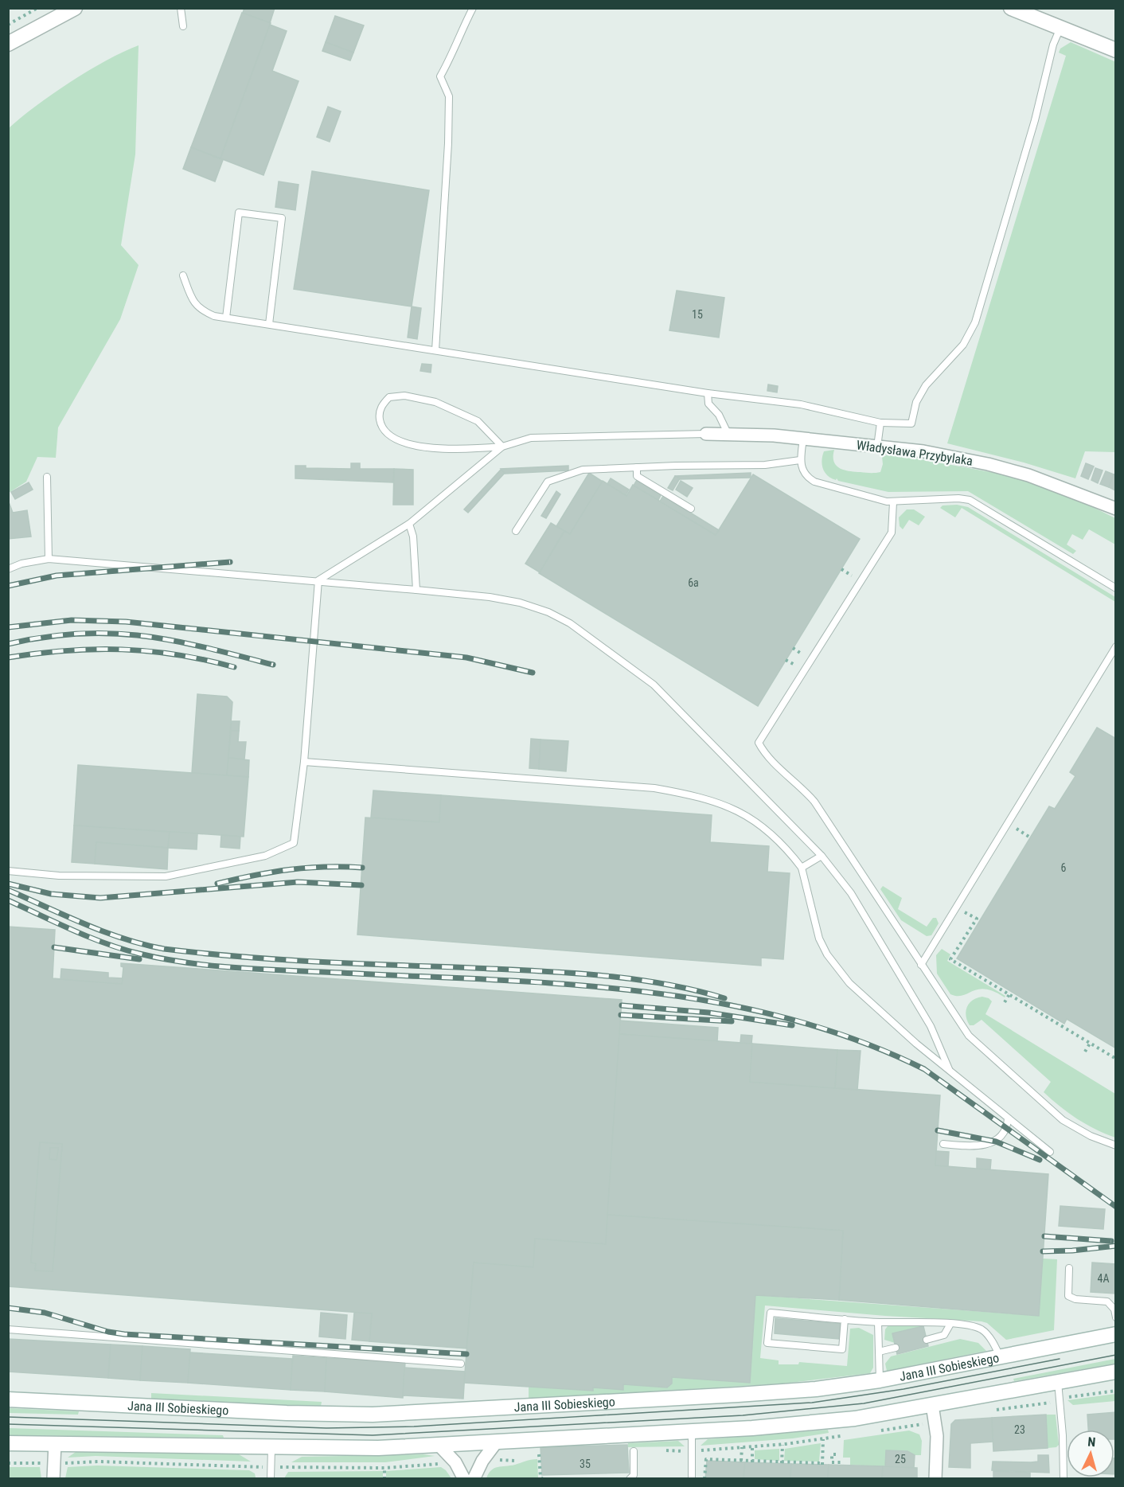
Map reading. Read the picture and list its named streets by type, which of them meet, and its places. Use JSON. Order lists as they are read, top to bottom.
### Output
{
  "streets": {
    "main road": ["Jana III Sobieskiego"],
    "street": ["Władysława Przybylaka"]
  },
  "house_numbers": [
    "15",
    "6a",
    "6",
    "4A",
    "23",
    "25",
    "35"
  ],
  "north": "top"
}
